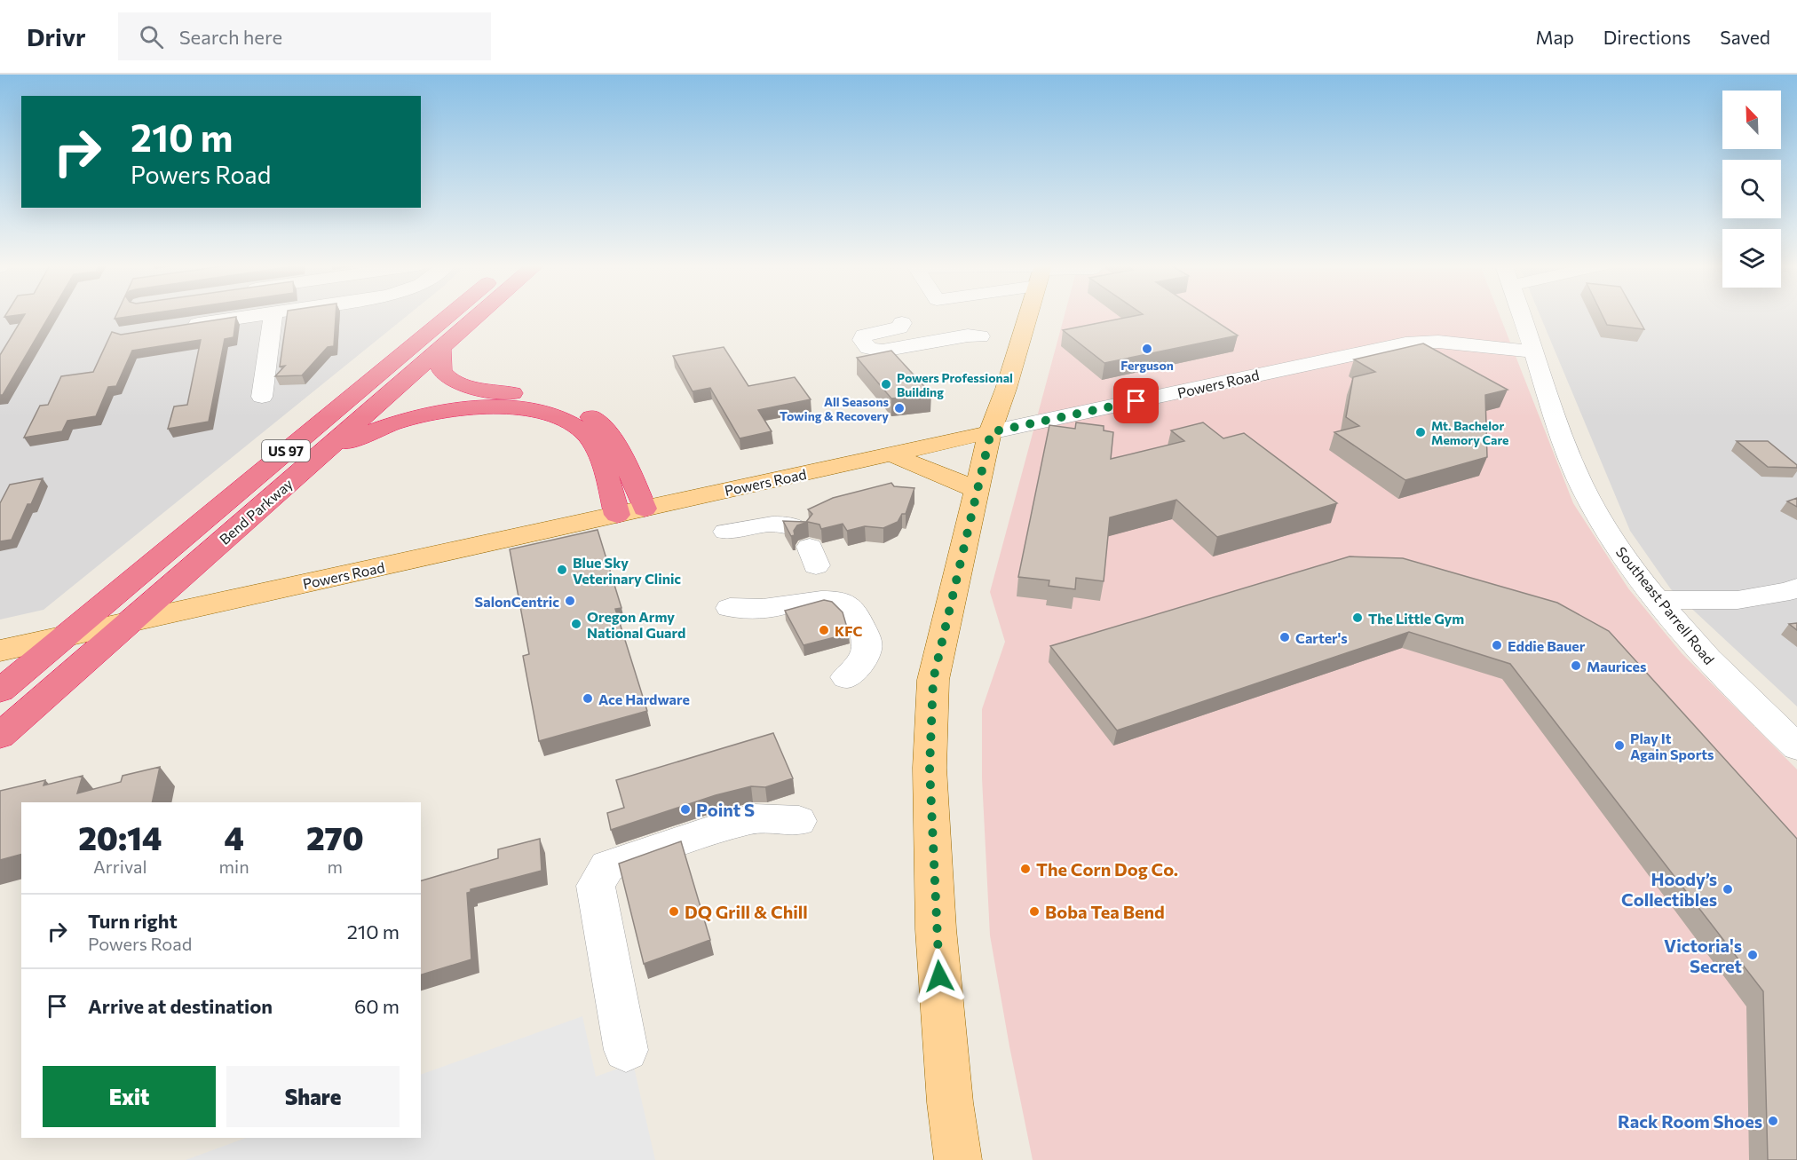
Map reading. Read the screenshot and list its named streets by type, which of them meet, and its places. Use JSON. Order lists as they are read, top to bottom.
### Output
{
  "streets": {
    "highway": ["US 97", "Bend Parkway"],
    "main road": ["Powers Road"],
    "street": ["Southeast Parrell Road"]
  },
  "crossings": [
    ["Powers Road", "Bend Parkway"],
    ["Powers Road", "Southeast Parrell Road"]
  ],
  "places": [
    "Ferguson",
    "Powers Professional Building",
    "All Seasons Towing & Recovery",
    "Mt. Bachelor Memory Care",
    "Blue Sky Veterinary Clinic",
    "SalonCentric",
    "The Little Gym",
    "Oregon Army National Guard",
    "KFC",
    "Carter's",
    "Eddie Bauer",
    "Maurices",
    "Ace Hardware",
    "Play It Again Sports",
    "Point S",
    "The Corn Dog Co.",
    "Hoody’s Collectibles",
    "DQ Grill & Chill",
    "Boba Tea Bend",
    "Victoria's Secret",
    "Rack Room Shoes"
  ],
  "north": "top left",
  "page": {
    "header": "Drivr",
    "search": "Search here",
    "nav": ["Map", "Directions", "Saved"],
    "turn": ["210 m", "Powers Road"],
    "eta": [
      "20:14",
      "Arrival",
      "4",
      "min",
      "270",
      "m"
    ],
    "list": [
      {
        "name": "Turn right",
        "note": "Powers Road",
        "value": "210 m"
      },
      {
        "name": "Arrive at destination",
        "value": "60 m"
      }
    ],
    "buttons": ["Exit", "Share"]
  }
}
